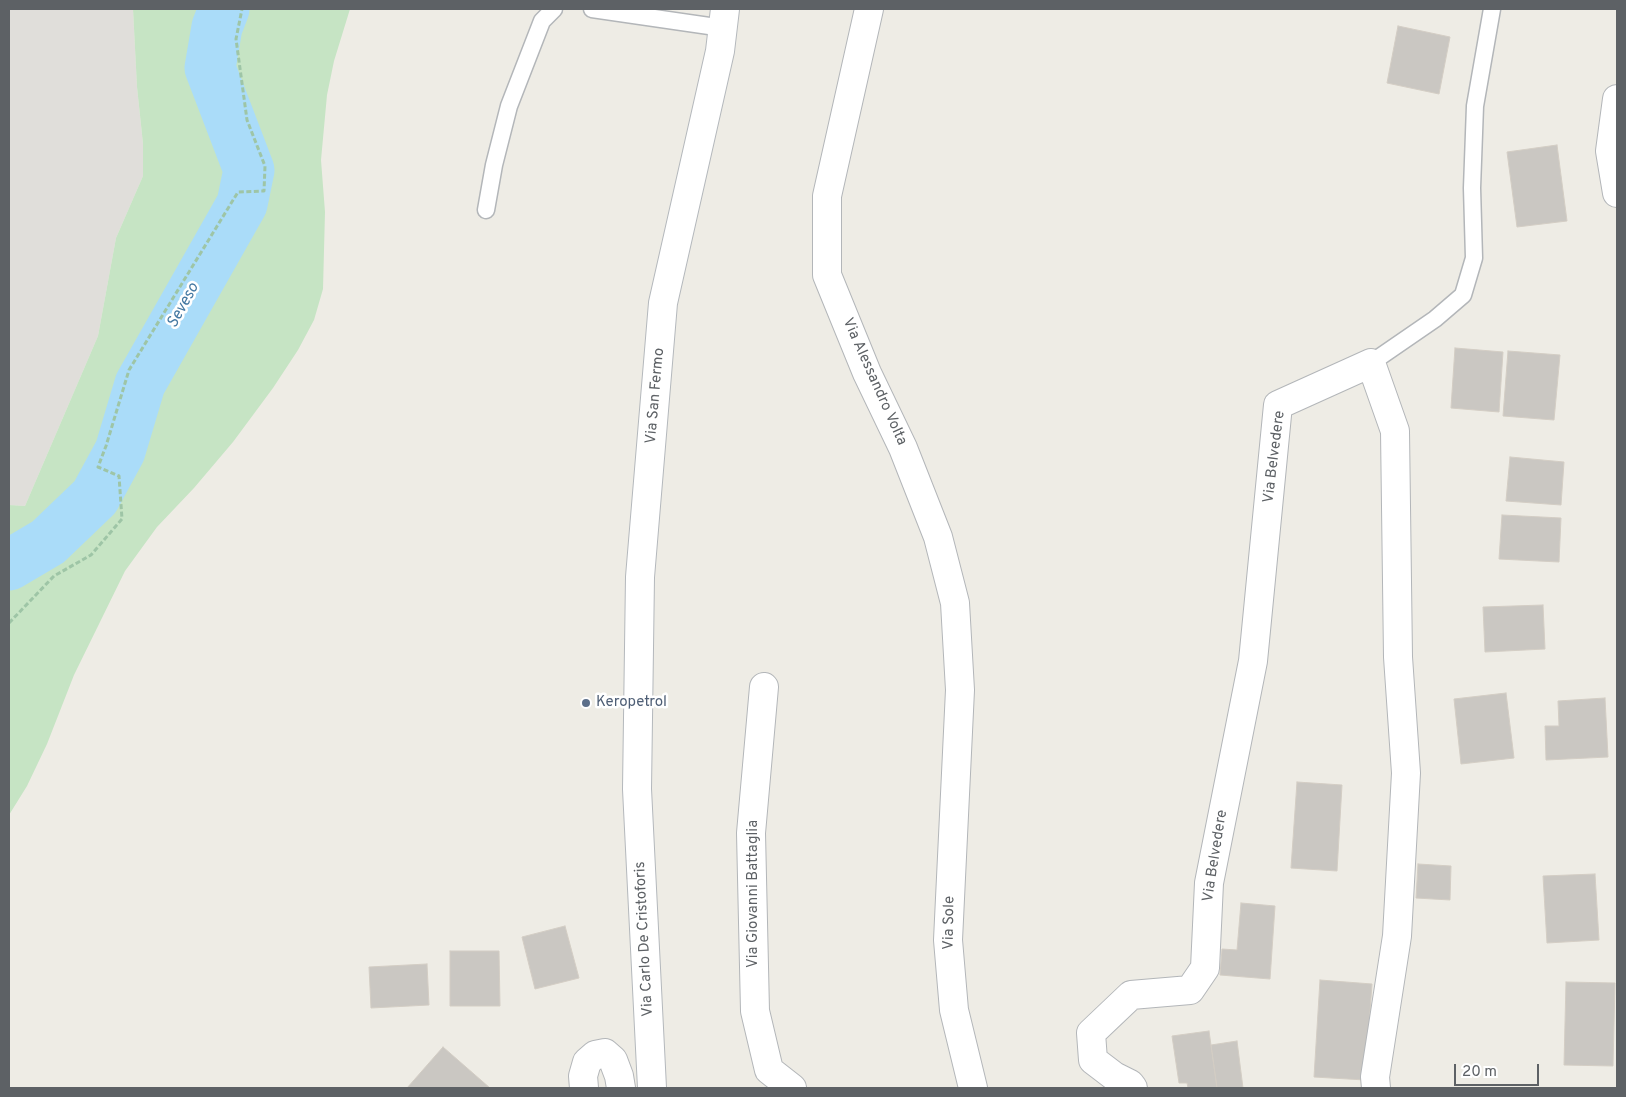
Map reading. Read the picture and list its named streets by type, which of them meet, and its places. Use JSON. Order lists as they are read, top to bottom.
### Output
{
  "streets": {
    "street": [
      "Via Alessandro Volta",
      "Via San Fermo",
      "Via Belvedere",
      "Via Giovanni Battaglia",
      "Via Sole",
      "Via Carlo De Cristoforis"
    ]
  },
  "crossings": [
    ["Via Alessandro Volta", "Via Sole"],
    ["Via San Fermo", "Via Carlo De Cristoforis"]
  ],
  "water": ["Seveso"],
  "places": ["Keropetrol"],
  "scale_bar": "20 m"
}
